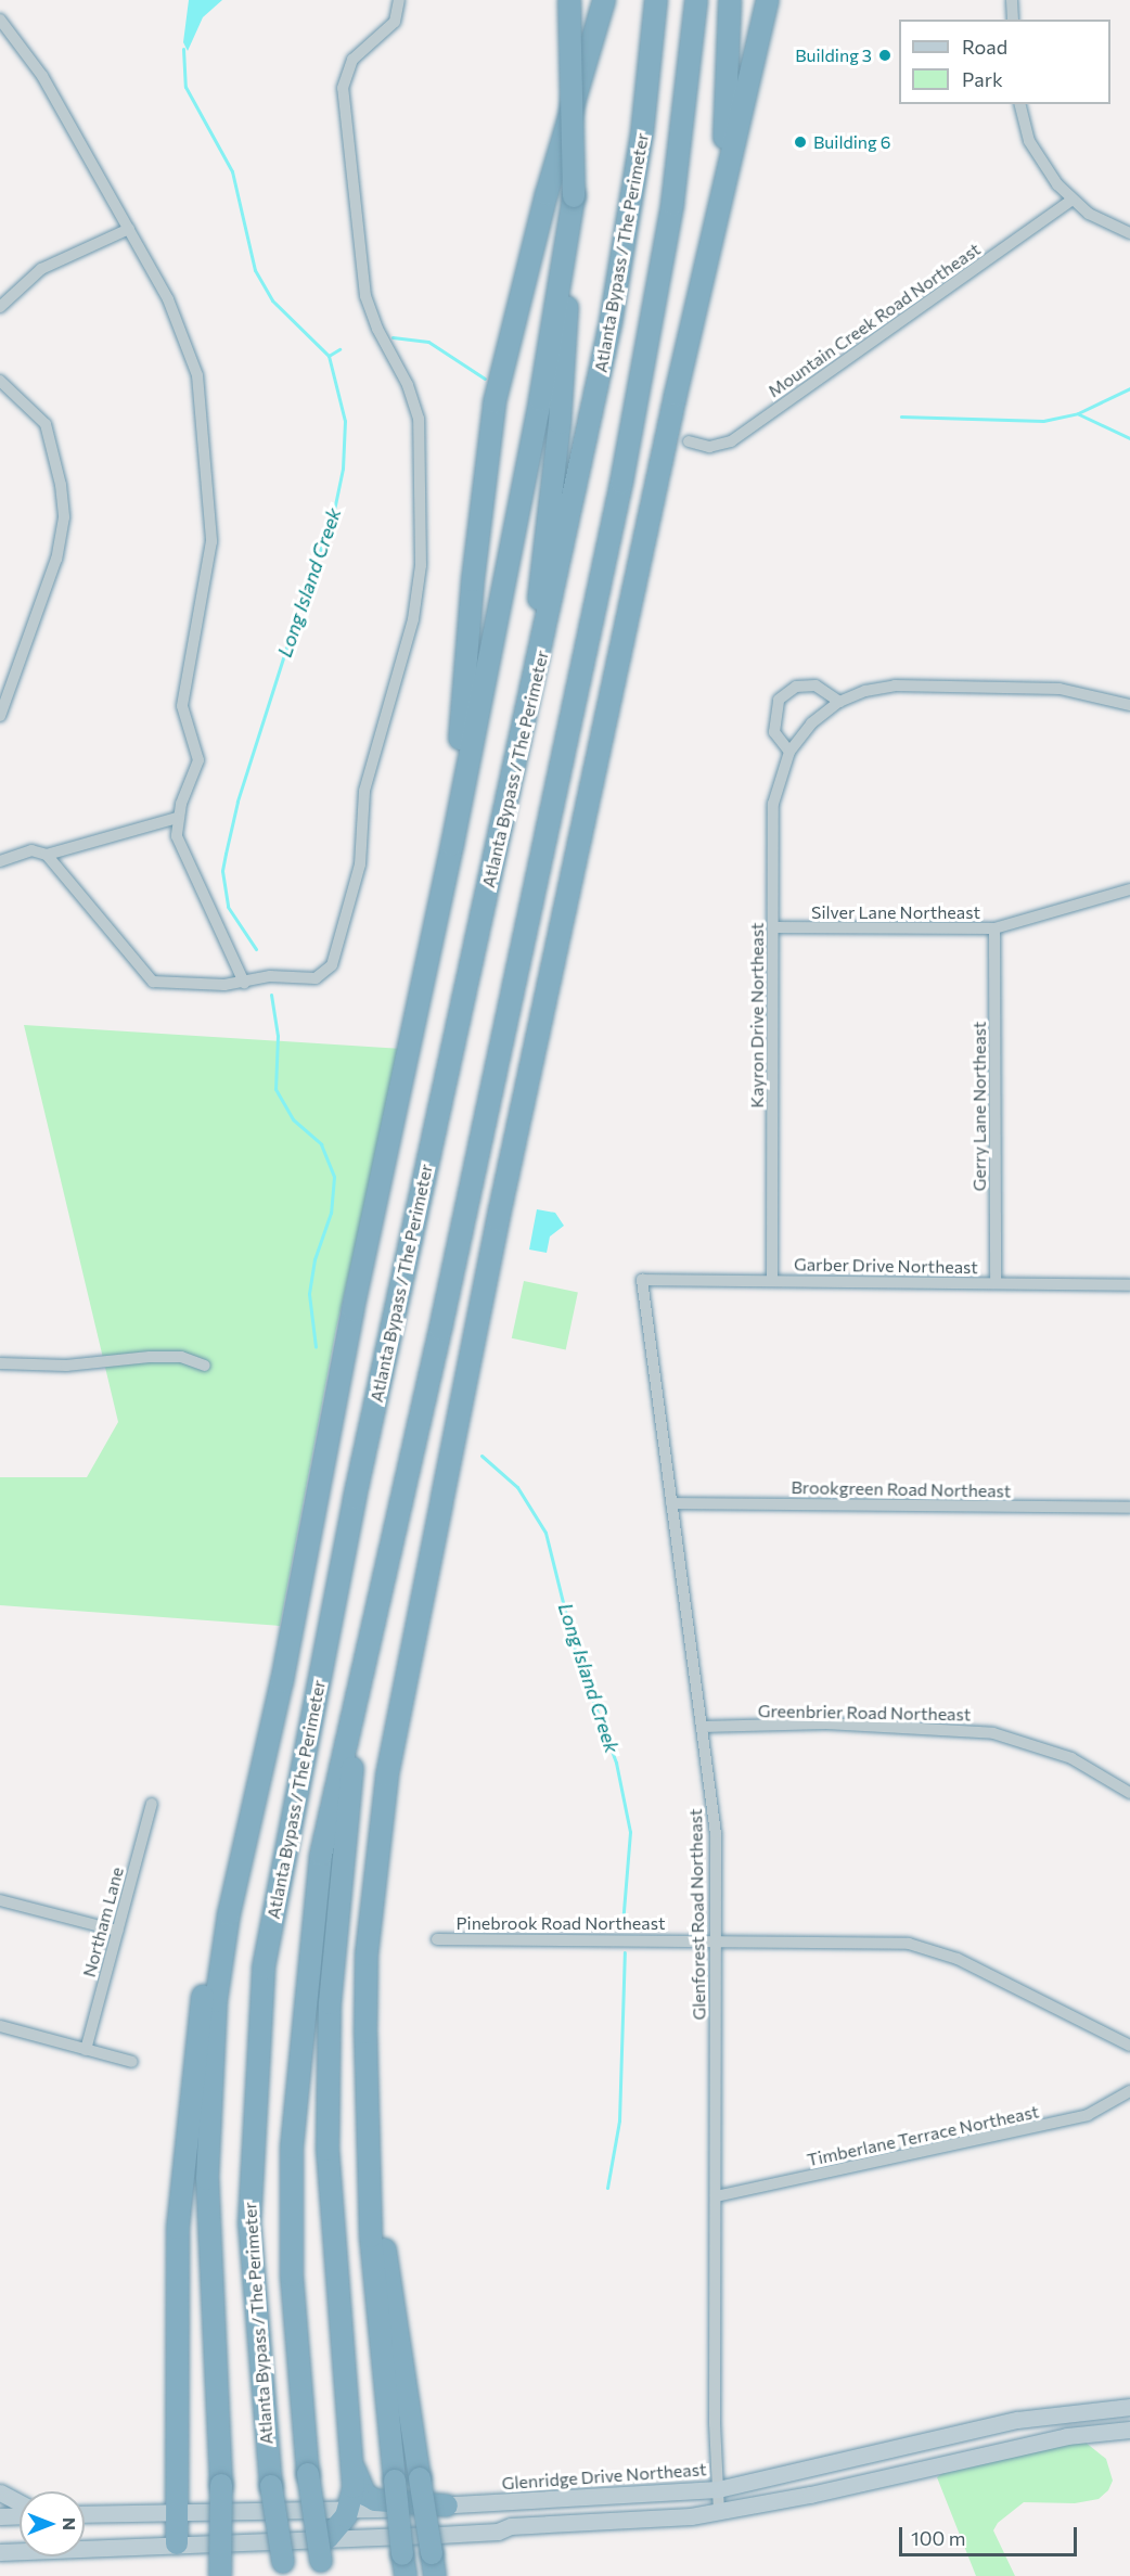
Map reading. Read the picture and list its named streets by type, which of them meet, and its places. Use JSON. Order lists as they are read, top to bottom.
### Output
{
  "streets": {
    "highway": ["Atlanta Bypass / The Perimeter"],
    "main road": ["Glenridge Drive Northeast"],
    "street": [
      "Mountain Creek Road Northeast",
      "Silver Lane Northeast",
      "Kayron Drive Northeast",
      "Gerry Lane Northeast",
      "Garber Drive Northeast",
      "Brookgreen Road Northeast",
      "Greenbrier Road Northeast",
      "Glenforest Road Northeast",
      "Northam Lane",
      "Pinebrook Road Northeast",
      "Timberlane Terrace Northeast"
    ]
  },
  "crossings": [
    ["Silver Lane Northeast", "Kayron Drive Northeast"],
    ["Silver Lane Northeast", "Gerry Lane Northeast"],
    ["Kayron Drive Northeast", "Garber Drive Northeast"],
    ["Gerry Lane Northeast", "Garber Drive Northeast"],
    ["Garber Drive Northeast", "Glenforest Road Northeast"],
    ["Brookgreen Road Northeast", "Glenforest Road Northeast"],
    ["Greenbrier Road Northeast", "Glenforest Road Northeast"],
    ["Glenforest Road Northeast", "Pinebrook Road Northeast"],
    ["Glenforest Road Northeast", "Timberlane Terrace Northeast"],
    ["Glenforest Road Northeast", "Glenridge Drive Northeast"]
  ],
  "water": ["Long Island Creek"],
  "places": ["Building 3", "Building 6"],
  "legend": ["Road", "Park"],
  "scale_bar": "100 m",
  "north": "right"
}
